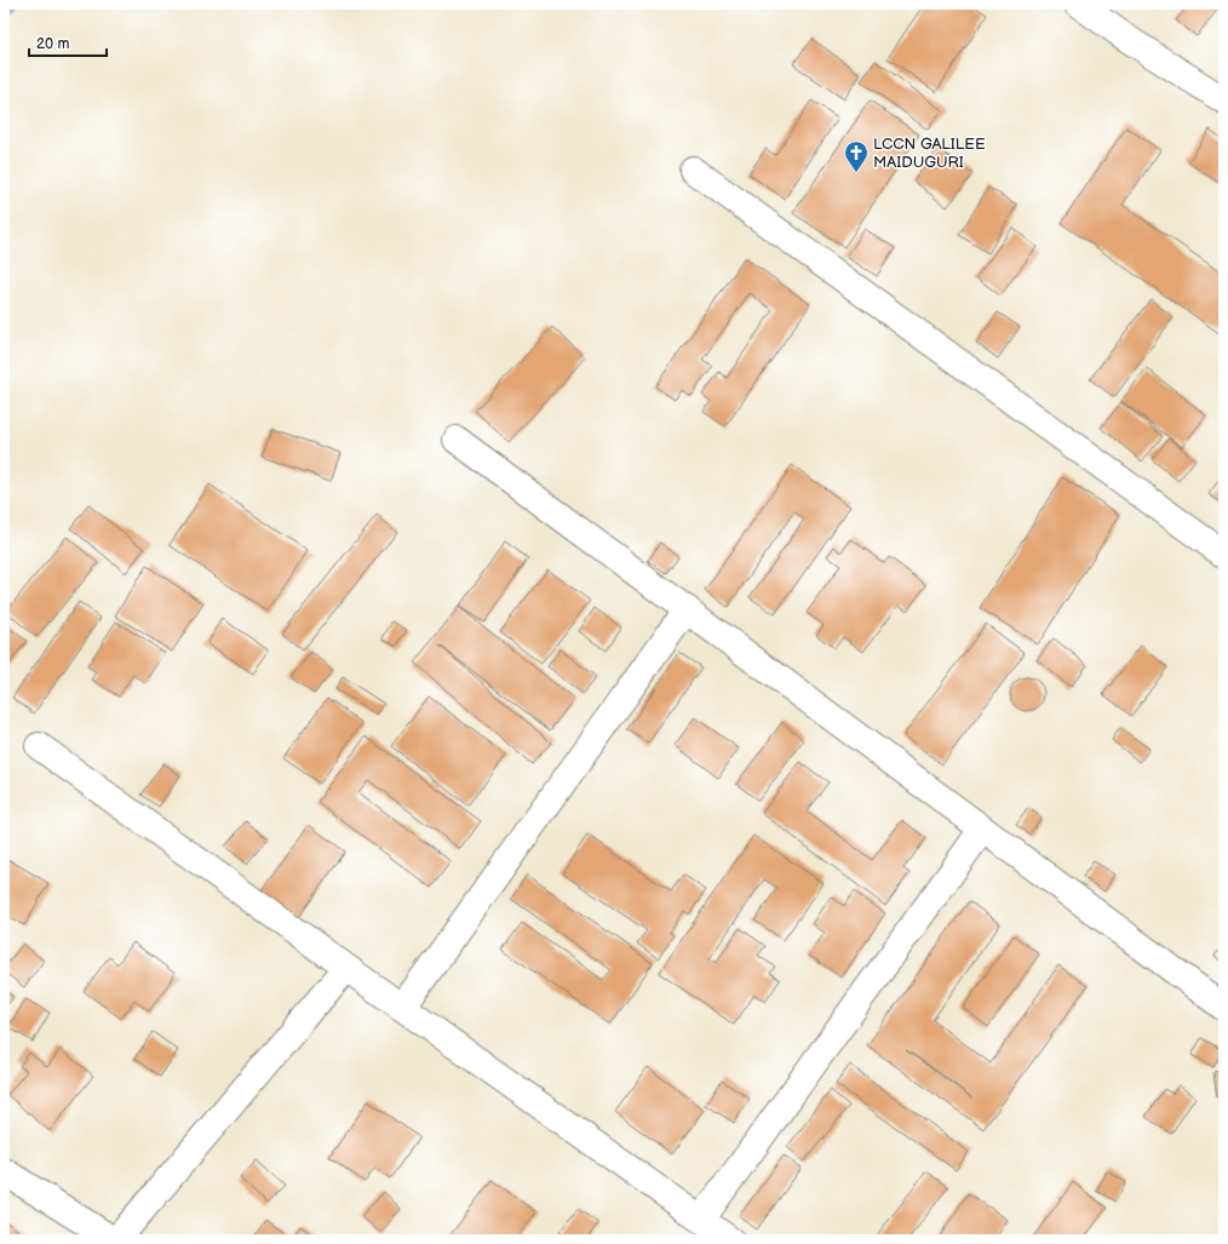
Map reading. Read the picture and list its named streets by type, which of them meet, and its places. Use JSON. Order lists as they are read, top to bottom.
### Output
{
  "places": {
    "church": ["LCCN GALILEE MAIDUGURI"]
  },
  "scale_bar": "20 m"
}
